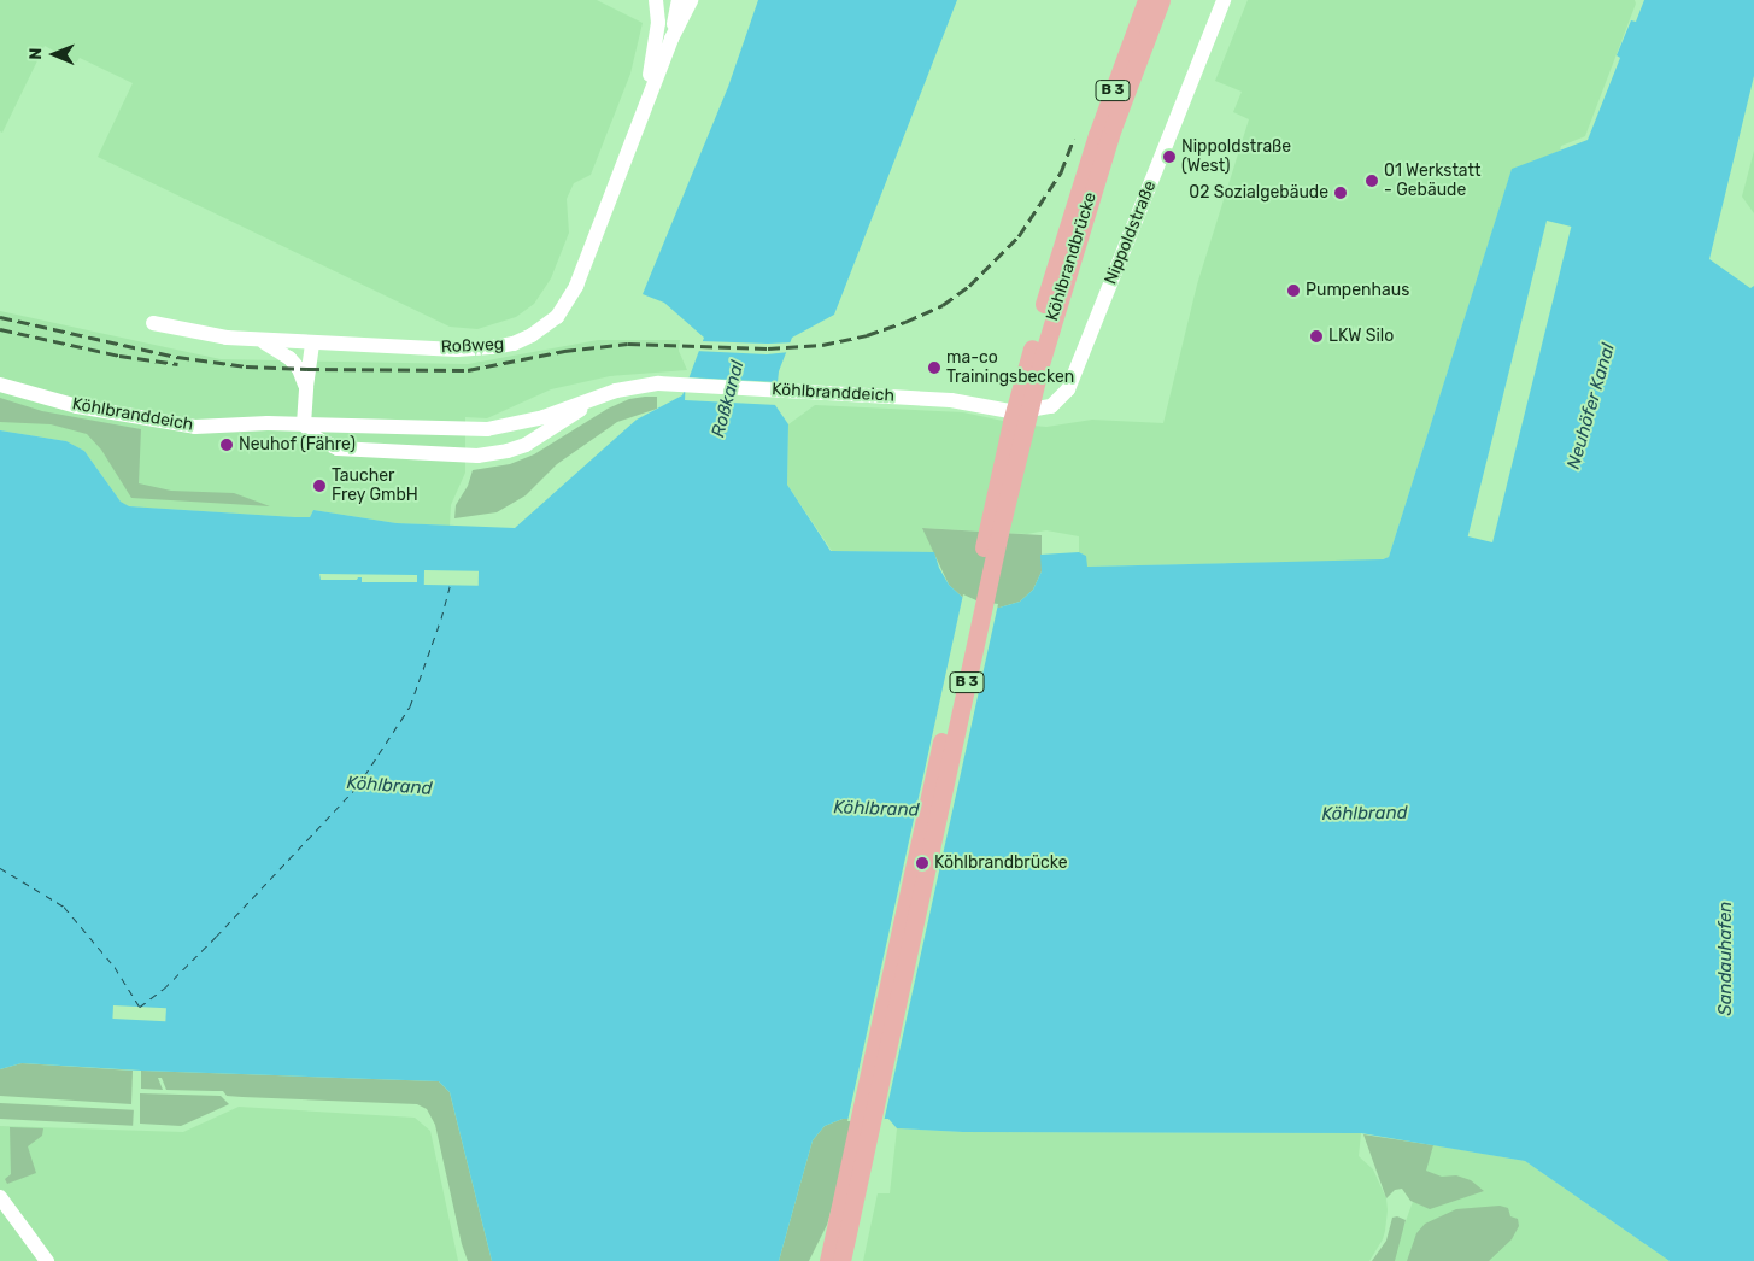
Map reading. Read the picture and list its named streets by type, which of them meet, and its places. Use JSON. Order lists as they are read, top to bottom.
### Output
{
  "streets": {
    "main road": ["B 3", "Köhlbrandbrücke"],
    "street": ["Nippoldstraße", "Roßweg", "Köhlbranddeich"]
  },
  "crossings": [
    ["Nippoldstraße", "Köhlbranddeich"]
  ],
  "water": [
    "Roßkanal",
    "Neuhöfer Kanal",
    "Köhlbrand",
    "Sandauhafen"
  ],
  "places": [
    "Nippoldstraße (West)",
    "01 Werkstatt - Gebäude",
    "02 Sozialgebäude",
    "Pumpenhaus",
    "LKW Silo",
    "ma-co Trainingsbecken",
    "Neuhof (Fähre)",
    "Taucher Frey GmbH",
    "Köhlbrandbrücke"
  ],
  "north": "left"
}
